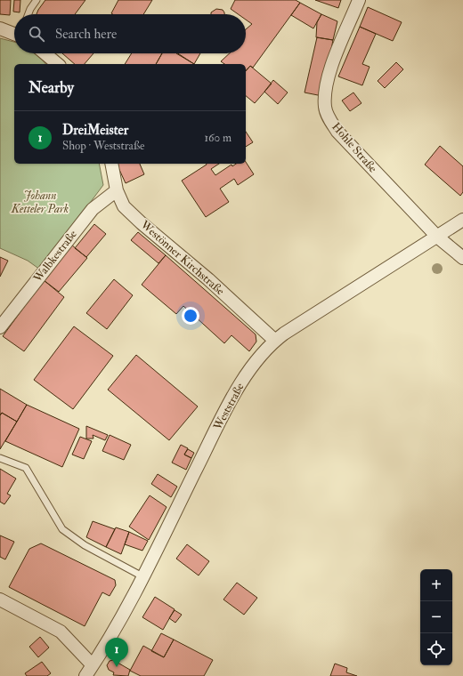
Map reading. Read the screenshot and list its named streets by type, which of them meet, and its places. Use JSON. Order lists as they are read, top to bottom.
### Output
{
  "streets": {
    "street": [
      "Hohle Straße",
      "Walbkestraße",
      "Westönner Kirchstraße",
      "Weststraße"
    ]
  },
  "crossings": [
    ["Hohle Straße", "Weststraße"],
    ["Walbkestraße", "Westönner Kirchstraße"],
    ["Westönner Kirchstraße", "Weststraße"]
  ],
  "parks": ["Johann Ketteler Park"],
  "page": {
    "search": "Search here",
    "heading": "Nearby",
    "list": [
      {
        "mark": "1",
        "name": "DreiMeister",
        "note": "Shop · Weststraße",
        "value": "160 m"
      }
    ],
    "map_buttons": ["+", "−"],
    "pins": "1"
  }
}
